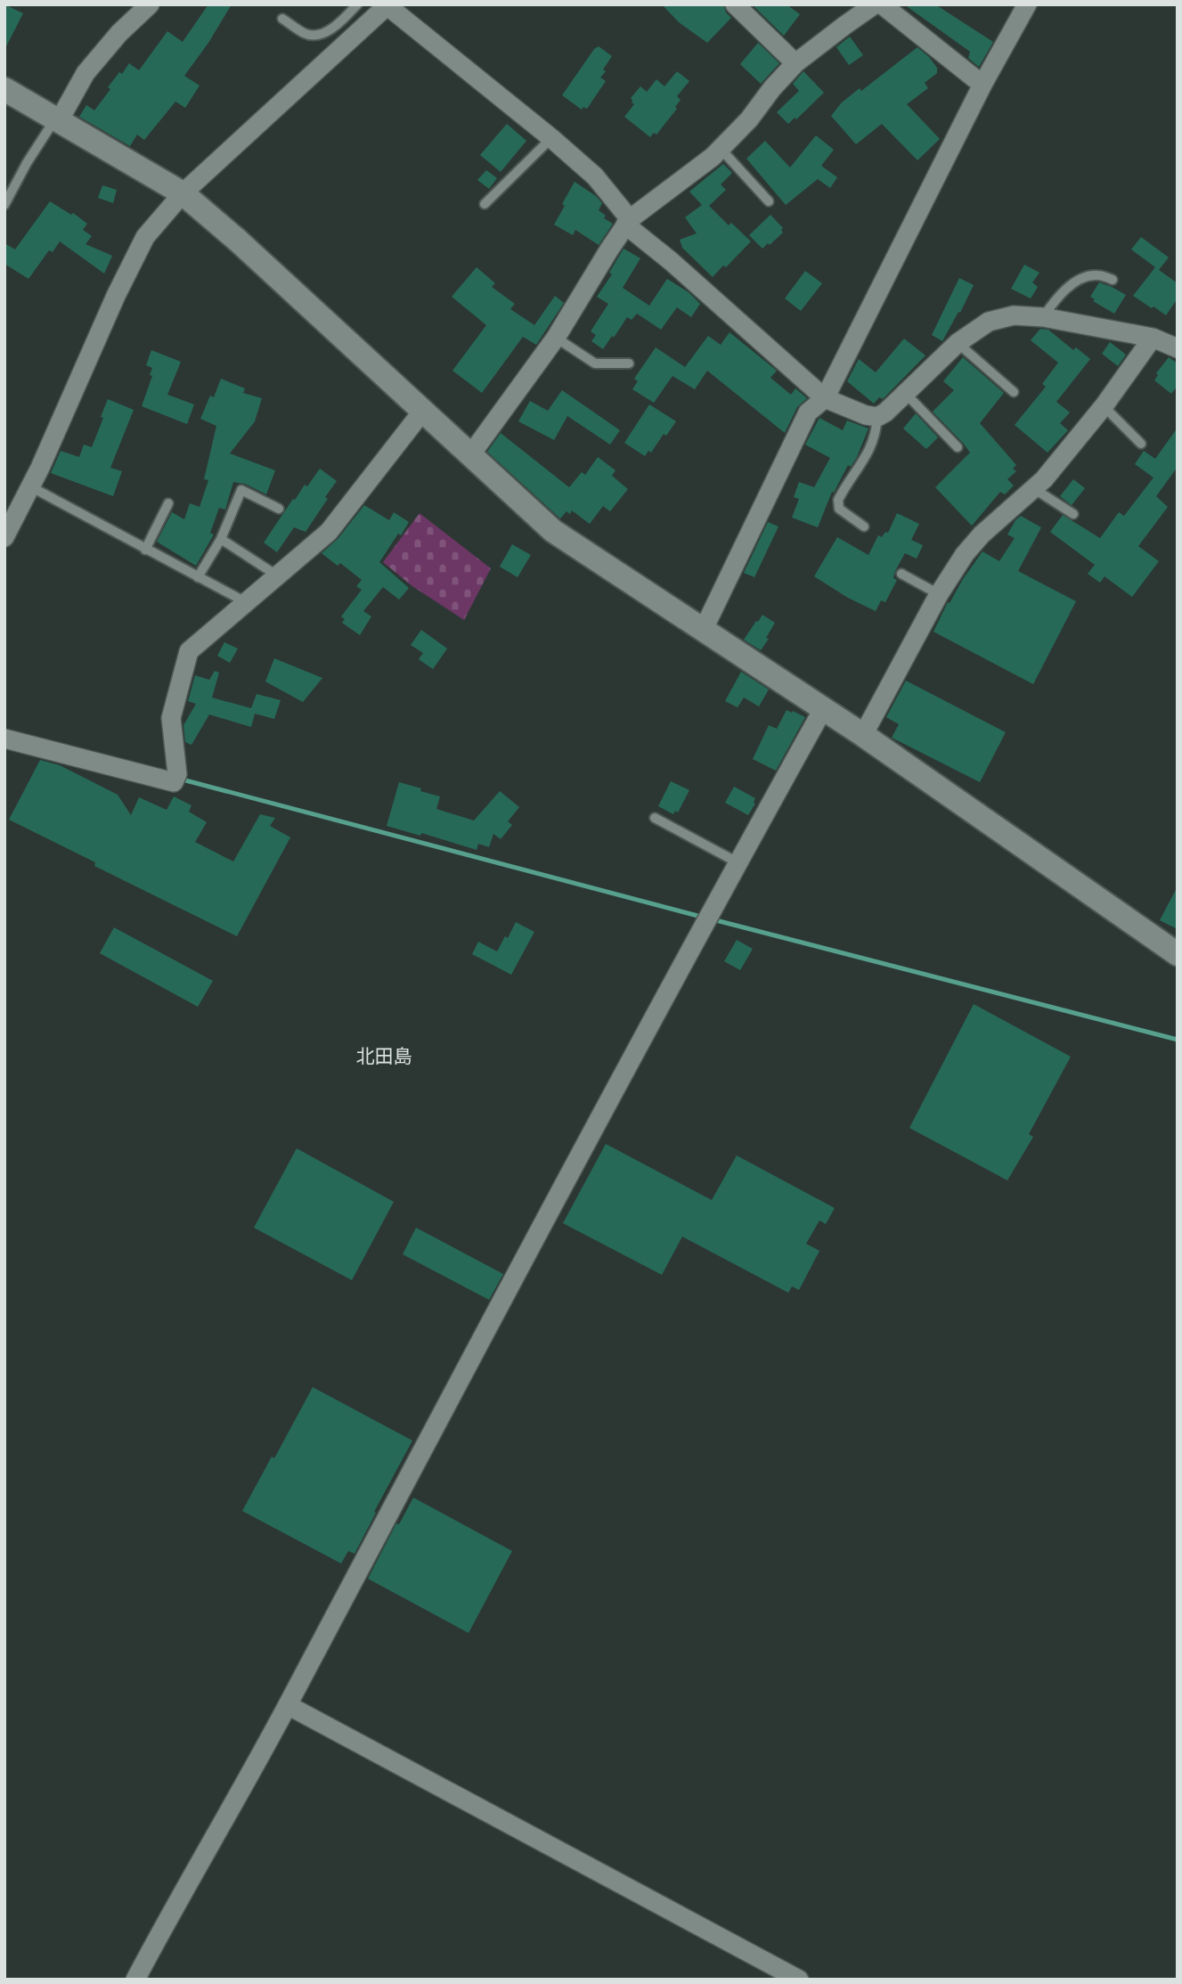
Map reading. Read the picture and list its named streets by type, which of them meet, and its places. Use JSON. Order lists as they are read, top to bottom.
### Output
{
  "districts": ["北田島"]
}
